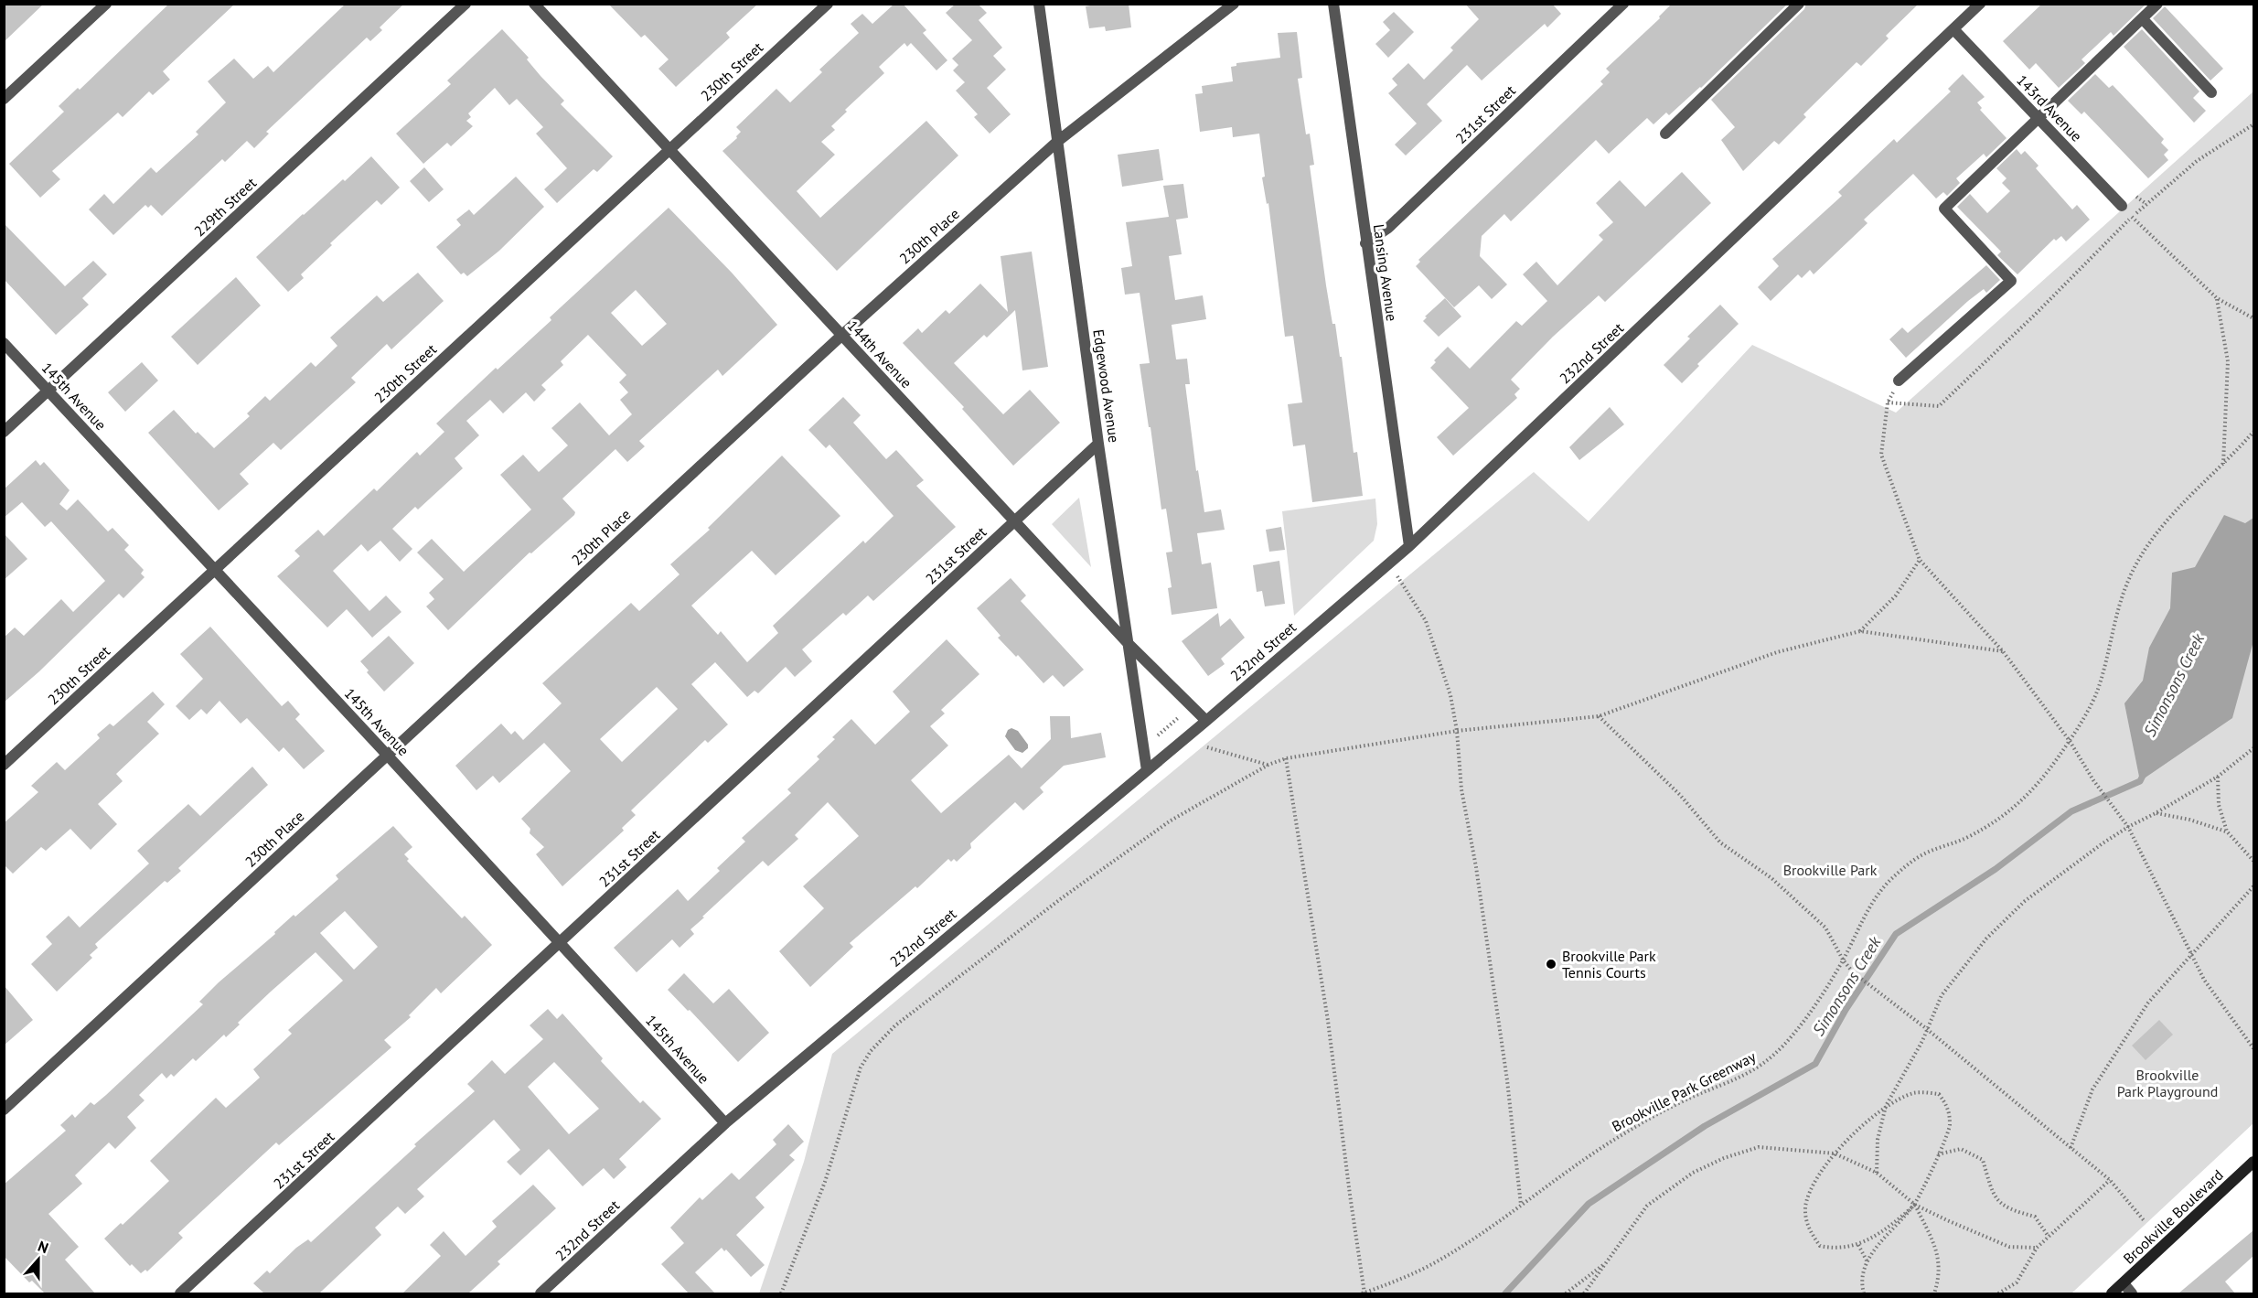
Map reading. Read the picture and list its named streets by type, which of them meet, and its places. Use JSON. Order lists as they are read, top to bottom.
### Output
{
  "streets": {
    "street": [
      "230th Street",
      "143rd Avenue",
      "231st Street",
      "229th Street",
      "230th Place",
      "Lansing Avenue",
      "232nd Street",
      "144th Avenue",
      "Edgewood Avenue",
      "145th Avenue",
      "Brookville Boulevard"
    ],
    "path": ["Brookville Park Greenway"]
  },
  "crossings": [
    ["230th Street", "144th Avenue"],
    ["230th Street", "145th Avenue"],
    ["143rd Avenue", "232nd Street"],
    ["231st Street", "Lansing Avenue"],
    ["231st Street", "144th Avenue"],
    ["231st Street", "Edgewood Avenue"],
    ["231st Street", "145th Avenue"],
    ["229th Street", "145th Avenue"],
    ["230th Place", "144th Avenue"],
    ["230th Place", "Edgewood Avenue"],
    ["230th Place", "145th Avenue"],
    ["Lansing Avenue", "232nd Street"],
    ["232nd Street", "144th Avenue"],
    ["232nd Street", "Edgewood Avenue"],
    ["232nd Street", "145th Avenue"],
    ["144th Avenue", "Edgewood Avenue"]
  ],
  "water": ["Simonsons Creek"],
  "parks": ["Brookville Park", "Brookville Park Playground"],
  "places": ["Brookville Park Tennis Courts"],
  "north": "top"
}
